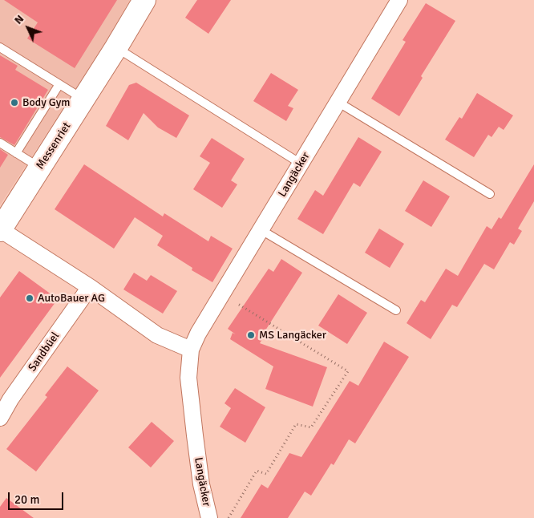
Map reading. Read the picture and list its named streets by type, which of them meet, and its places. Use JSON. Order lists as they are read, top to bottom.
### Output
{
  "streets": {
    "main road": ["Messenriet"],
    "street": ["Langäcker", "Sandbüel"]
  },
  "places": ["Body Gym", "AutoBauer AG", "MS Langäcker"],
  "scale_bar": "20 m",
  "north": "top left"
}
